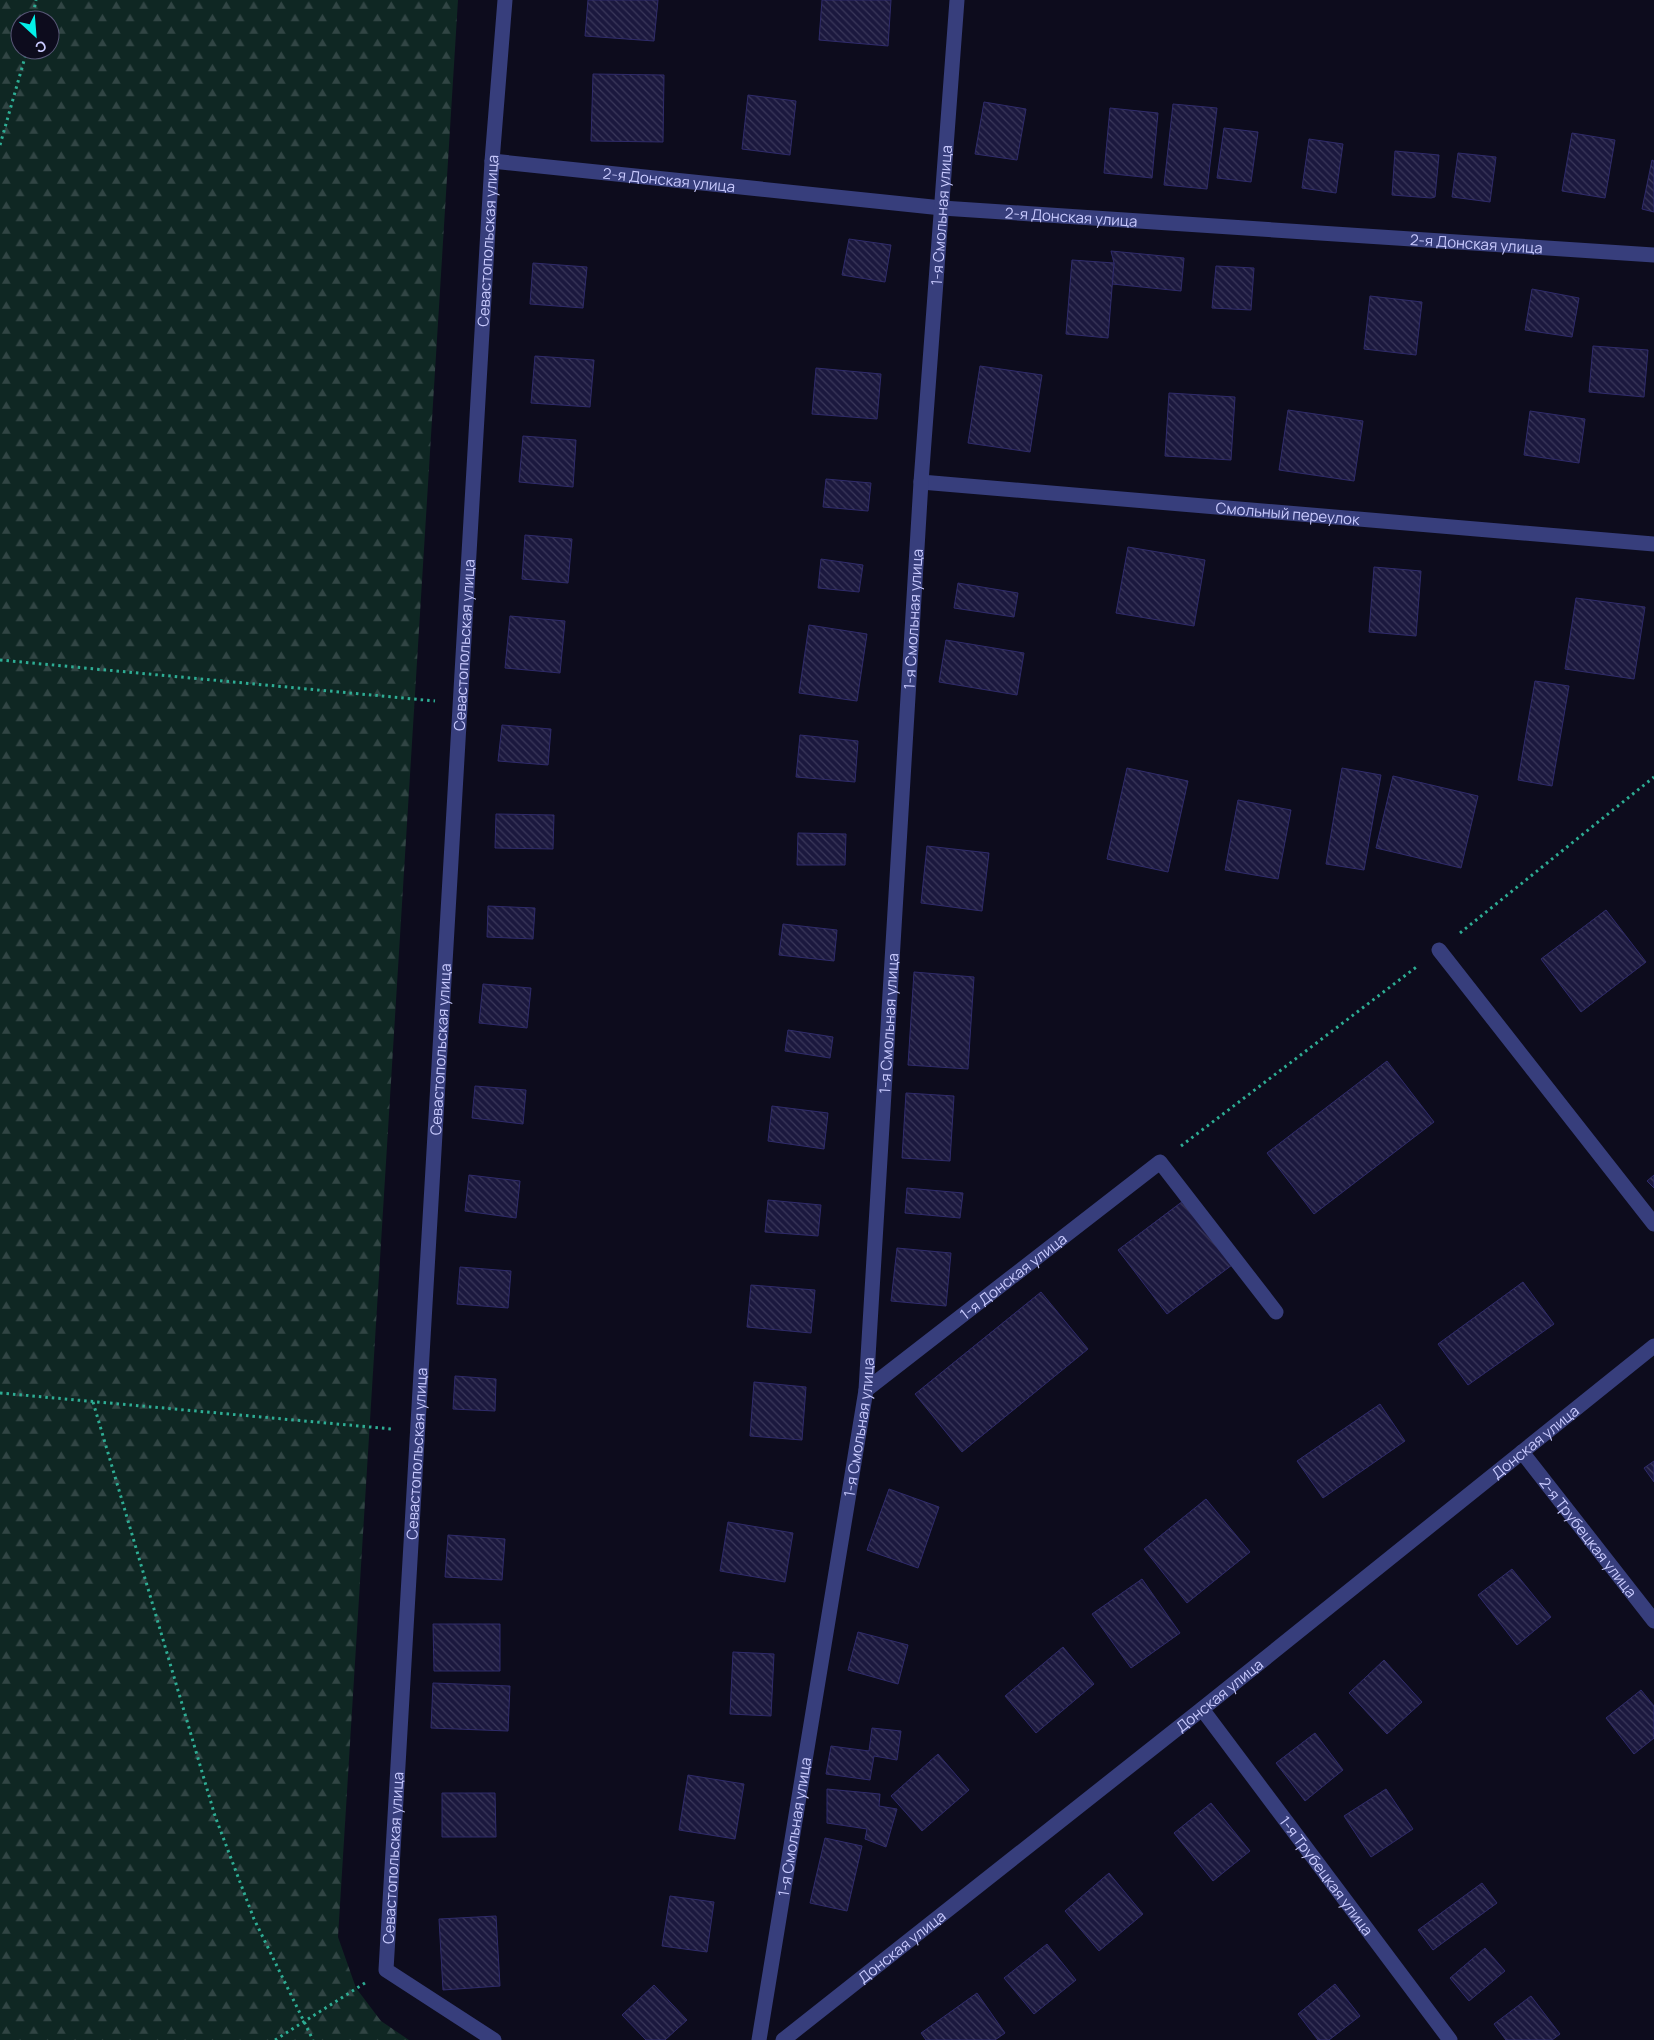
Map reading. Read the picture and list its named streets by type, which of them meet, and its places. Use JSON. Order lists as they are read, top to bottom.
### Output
{
  "streets": {
    "street": [
      "2-я Донская улица",
      "1-я Смольная улица",
      "Севастопольская улица",
      "Смольный переулок",
      "1-я Донская улица",
      "Донская улица",
      "2-я Трубецкая улица",
      "1-я Трубецкая улица"
    ]
  },
  "crossings": [
    ["2-я Донская улица", "1-я Смольная улица"],
    ["2-я Донская улица", "Севастопольская улица"],
    ["1-я Смольная улица", "Смольный переулок"],
    ["1-я Смольная улица", "1-я Донская улица"],
    ["Донская улица", "2-я Трубецкая улица"],
    ["Донская улица", "1-я Трубецкая улица"]
  ],
  "north": "bottom right"
}
